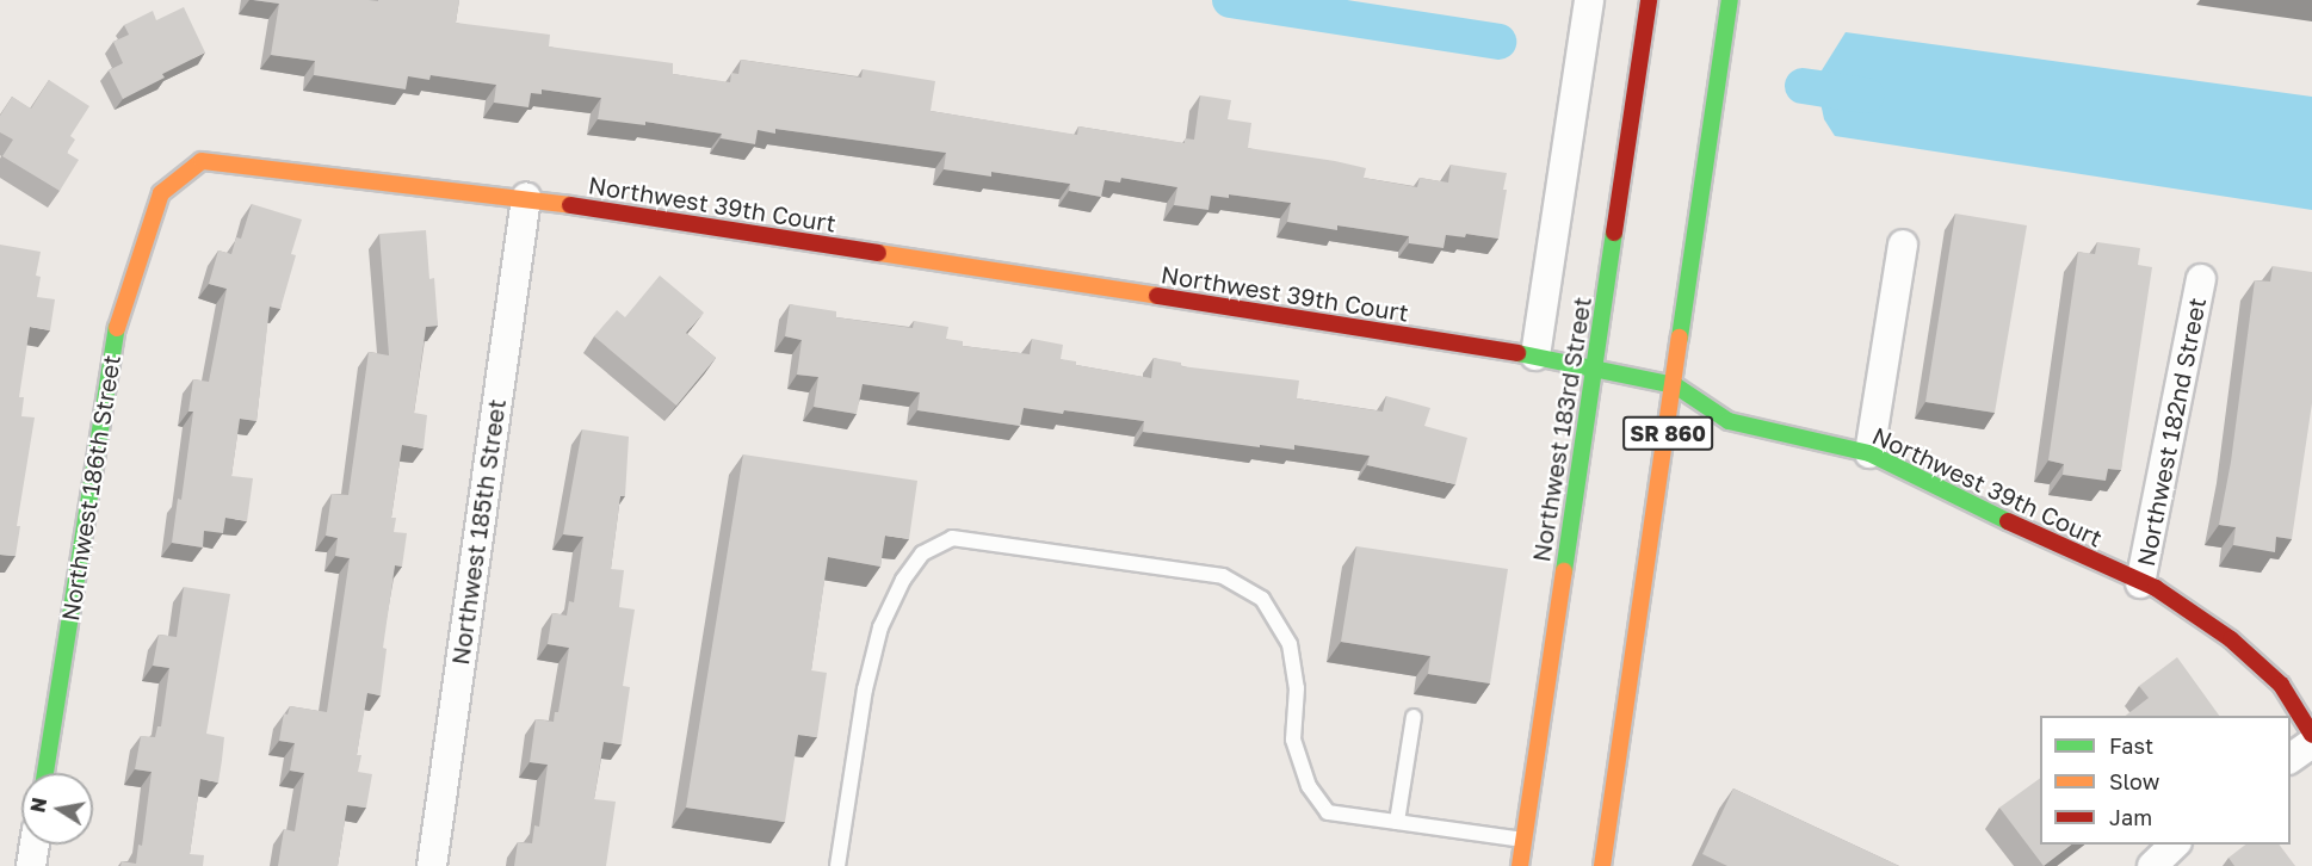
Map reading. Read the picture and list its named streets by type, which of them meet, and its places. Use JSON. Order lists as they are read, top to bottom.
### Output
{
  "streets": {
    "street": [
      "Northwest 39th Court",
      "Northwest 183rd Street",
      "Northwest 182nd Street",
      "SR 860",
      "Northwest 186th Street",
      "Northwest 185th Street"
    ]
  },
  "crossings": [
    ["Northwest 39th Court", "Northwest 183rd Street"],
    ["Northwest 39th Court", "Northwest 182nd Street"],
    ["Northwest 39th Court", "SR 860"],
    ["Northwest 39th Court", "Northwest 186th Street"],
    ["Northwest 39th Court", "Northwest 185th Street"]
  ],
  "legend": ["Fast", "Slow", "Jam"],
  "north": "left"
}
